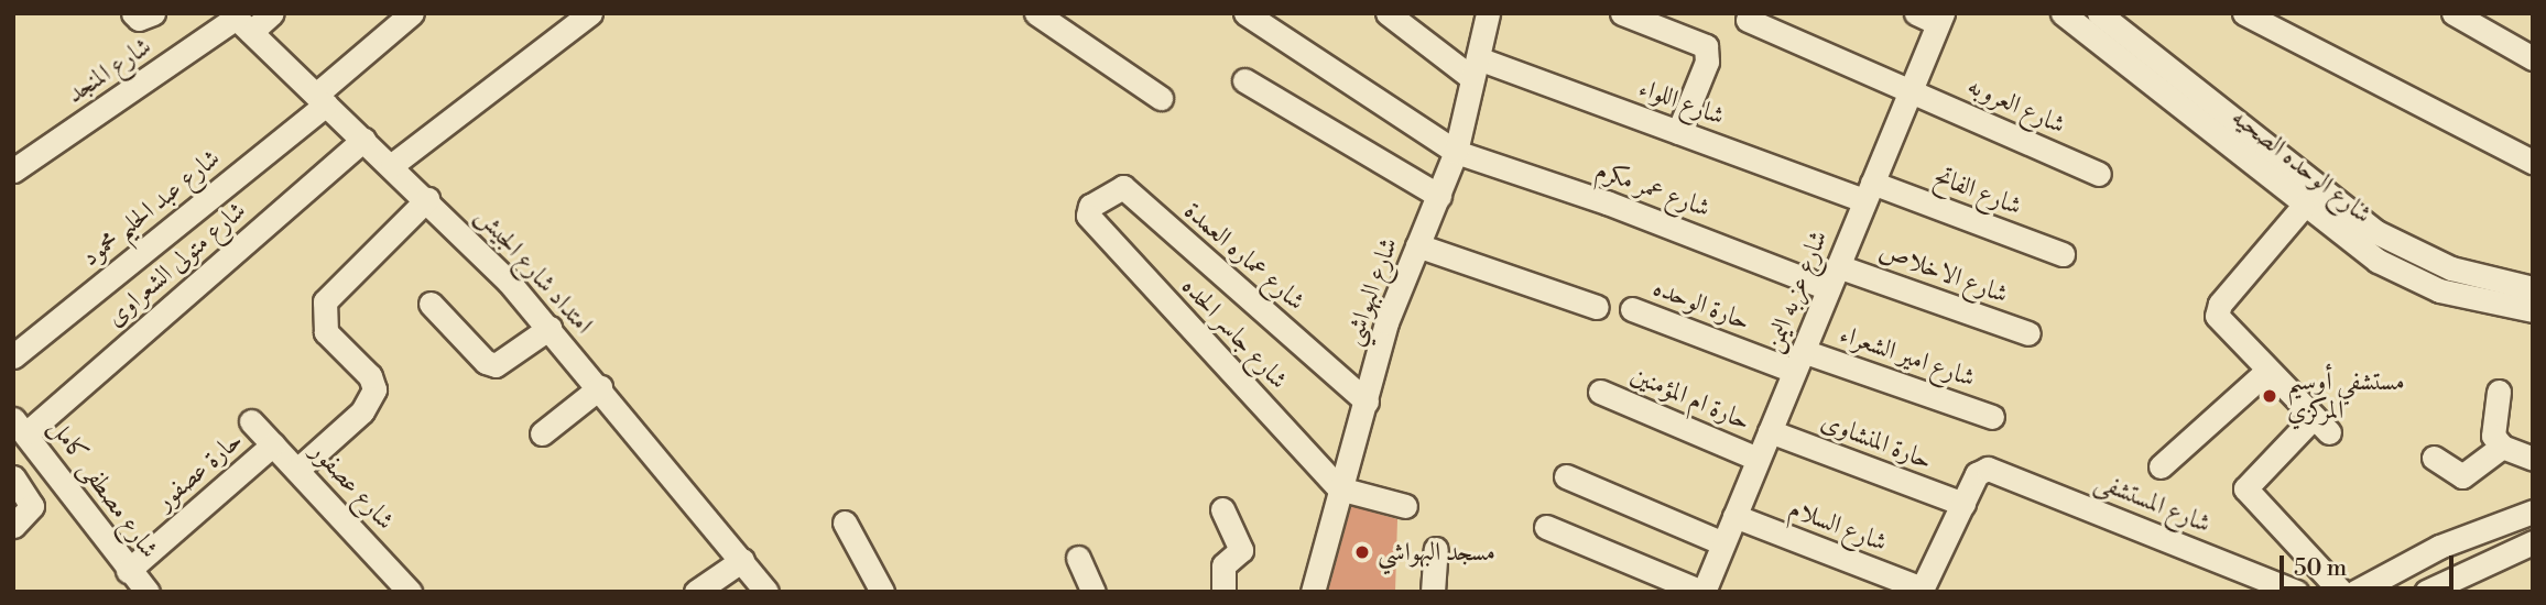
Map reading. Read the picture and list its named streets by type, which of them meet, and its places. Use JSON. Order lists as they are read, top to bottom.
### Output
{
  "streets": {
    "street": [
      "شارع المنجد",
      "شارع اللواء",
      "شارع العروبه",
      "شارع الوحده الصحيه",
      "شارع عمر مكرم",
      "شارع الفاتح",
      "شارع عبد الحليم محمود",
      "شارع عماره العمدة",
      "شارع متولى الشعراوى",
      "امتداد شارع الجيش",
      "شارع الاخلاص",
      "شارع البهواشي",
      "شارع عزبه اليمن",
      "حارة الوحده",
      "شارع جاسر الحده",
      "شارع امير الشعراء",
      "حارة ام المؤمنين",
      "حارة المنشاوى",
      "حارة عصفور",
      "شارع عصفور",
      "شارع مصطفى كامل",
      "شارع المستشفى",
      "شارع السلام"
    ]
  },
  "crossings": [
    ["شارع المنجد", "امتداد شارع الجيش"],
    ["شارع اللواء", "شارع الفاتح"],
    ["شارع اللواء", "شارع البهواشي"],
    ["شارع اللواء", "شارع عزبه اليمن"],
    ["شارع العروبه", "شارع عزبه اليمن"],
    ["شارع عمر مكرم", "شارع البهواشي"],
    ["شارع عمر مكرم", "شارع عزبه اليمن"],
    ["شارع الفاتح", "شارع عزبه اليمن"],
    ["شارع عبد الحليم محمود", "امتداد شارع الجيش"],
    ["شارع عماره العمدة", "شارع البهواشي"],
    ["شارع عماره العمدة", "شارع جاسر الحده"],
    ["شارع متولى الشعراوى", "امتداد شارع الجيش"],
    ["شارع متولى الشعراوى", "شارع مصطفى كامل"],
    ["شارع الاخلاص", "شارع عزبه اليمن"],
    ["شارع البهواشي", "شارع جاسر الحده"],
    ["شارع عزبه اليمن", "حارة الوحده"],
    ["شارع عزبه اليمن", "شارع امير الشعراء"],
    ["شارع عزبه اليمن", "حارة ام المؤمنين"],
    ["شارع عزبه اليمن", "حارة المنشاوى"],
    ["شارع عزبه اليمن", "شارع السلام"],
    ["حارة الوحده", "شارع امير الشعراء"],
    ["حارة المنشاوى", "شارع المستشفى"],
    ["حارة عصفور", "شارع عصفور"],
    ["حارة عصفور", "شارع مصطفى كامل"]
  ],
  "places": ["مستشفي أوسيم المركزي", "مسجد البهواشي"],
  "scale_bar": "50 m"
}
